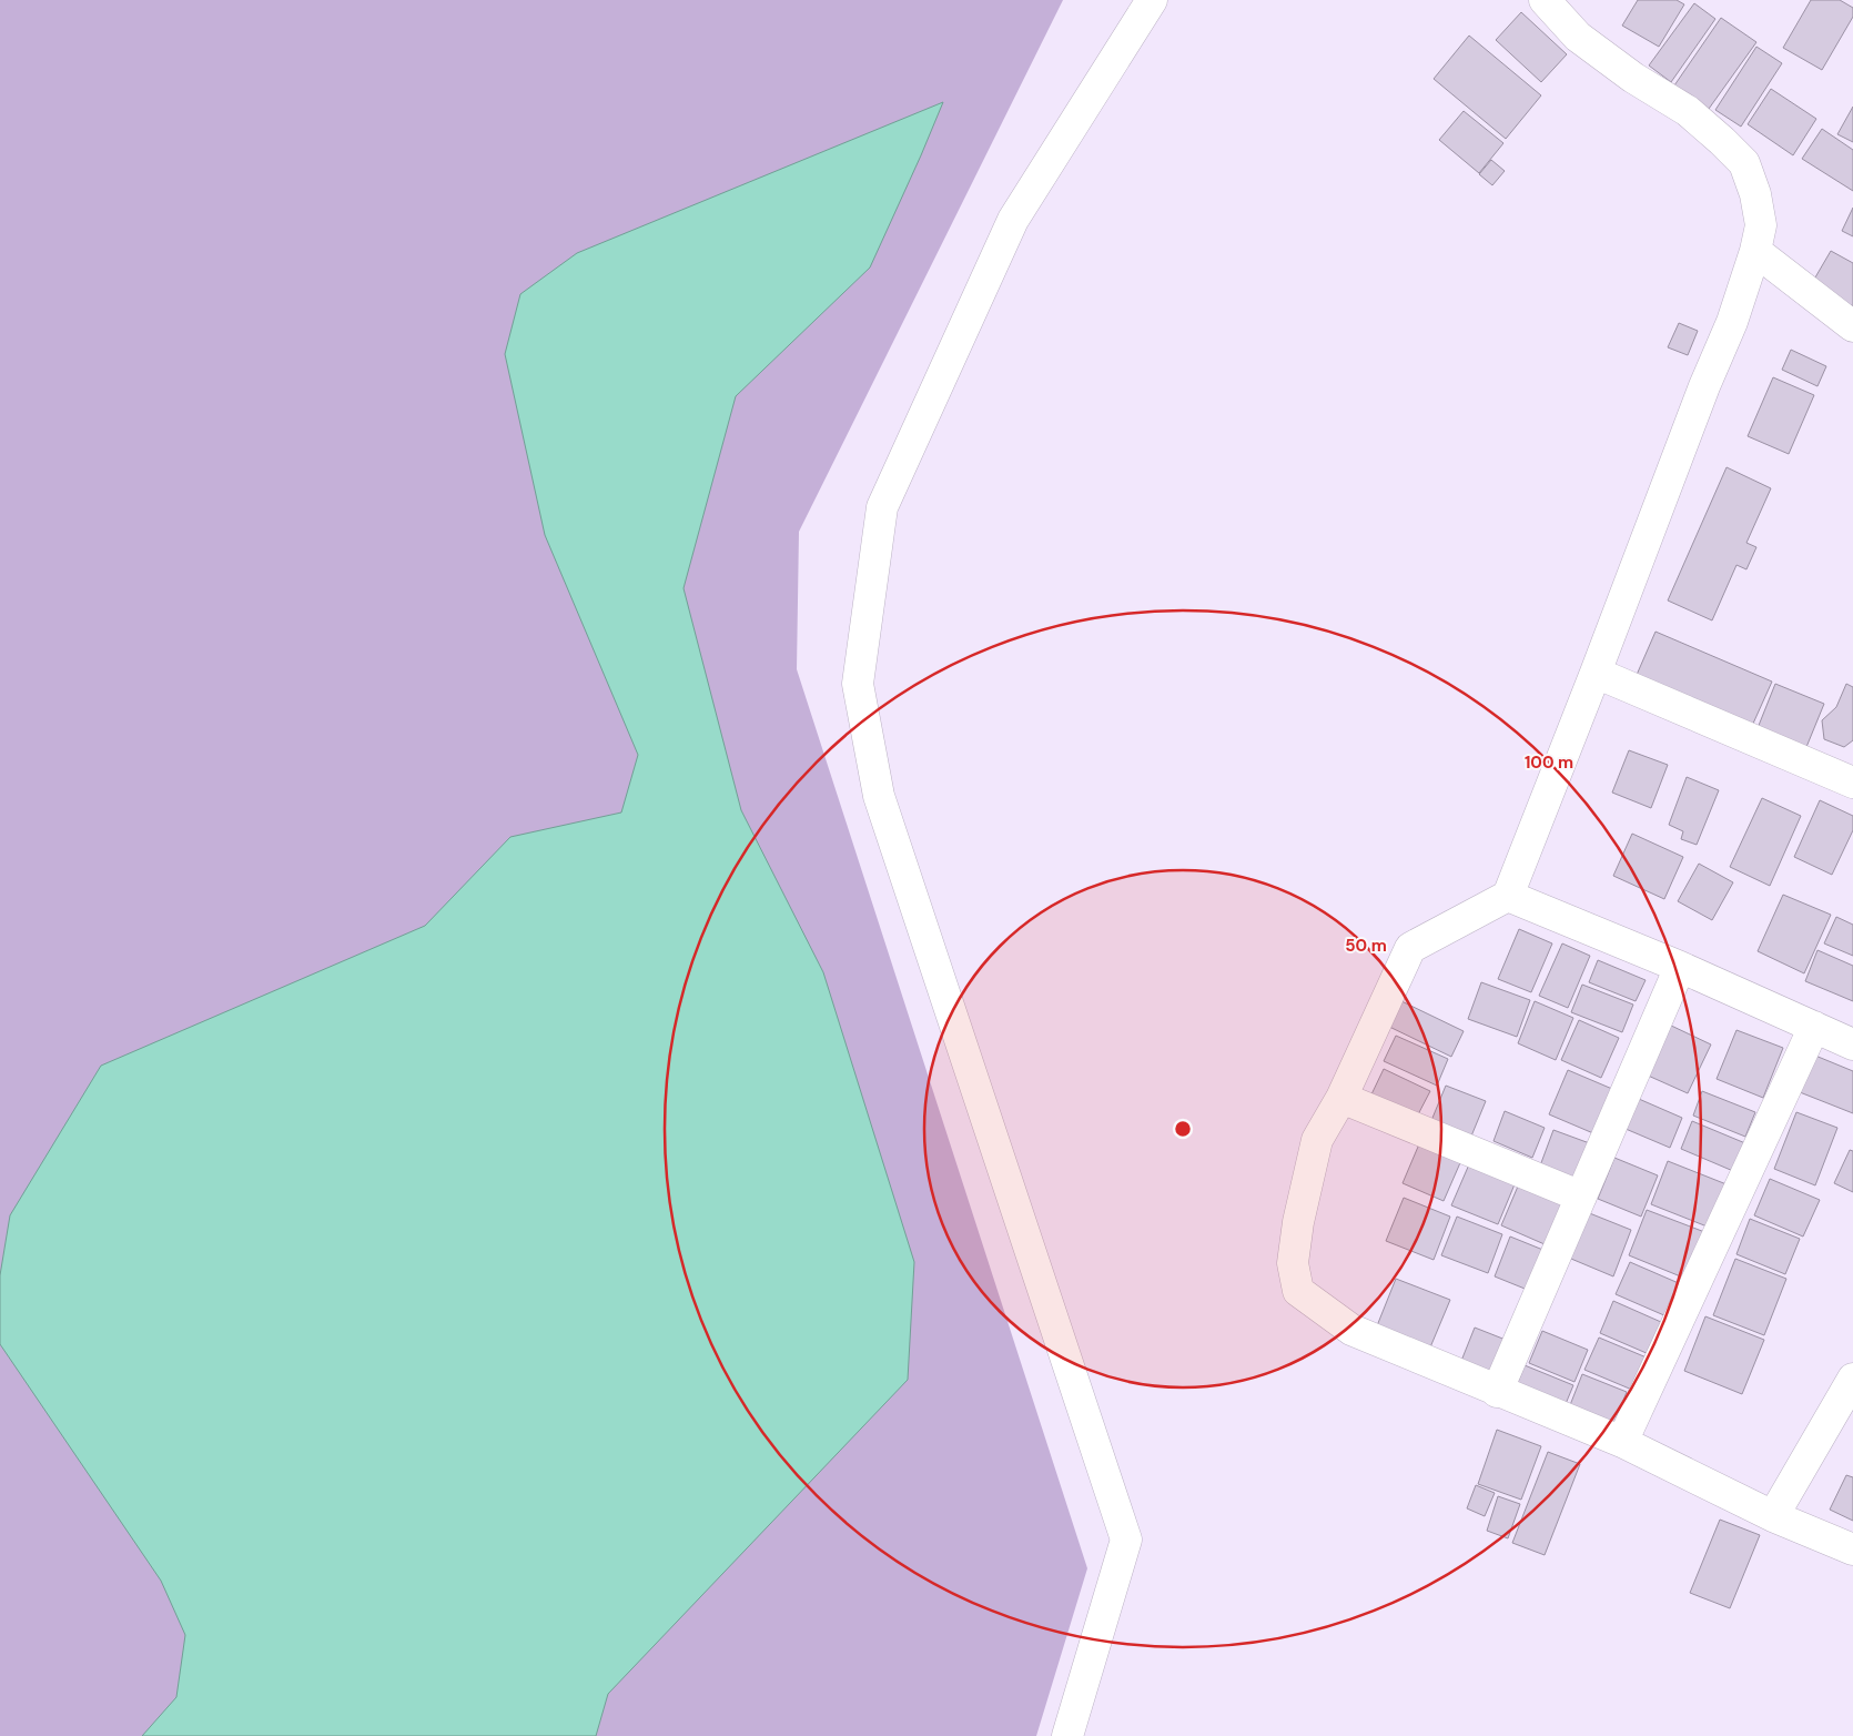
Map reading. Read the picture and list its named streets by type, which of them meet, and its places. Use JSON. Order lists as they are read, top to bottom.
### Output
{
  "rings": ["100 m", "50 m"]
}
